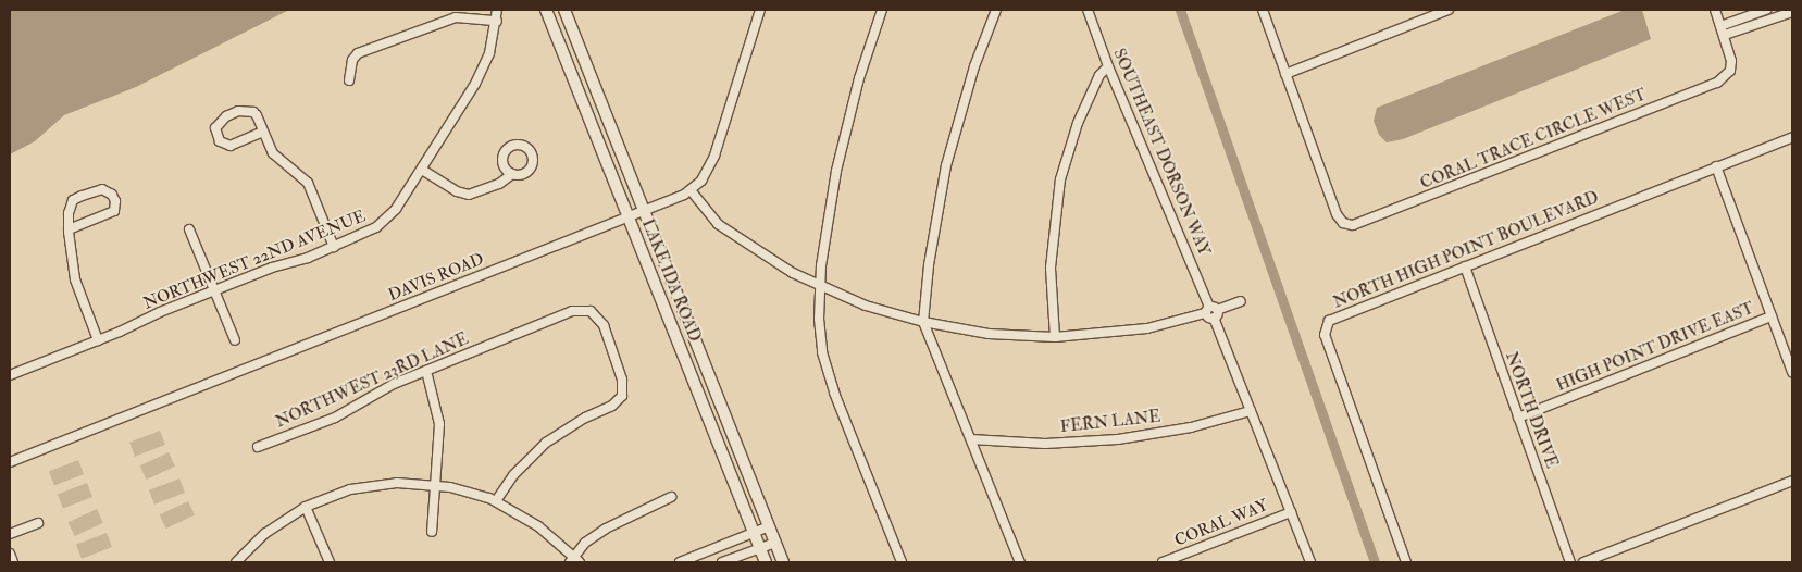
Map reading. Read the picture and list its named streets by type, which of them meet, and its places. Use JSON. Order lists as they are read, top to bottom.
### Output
{
  "streets": {
    "street": [
      "CORAL TRACE CIRCLE WEST",
      "SOUTHEAST DORSON WAY",
      "NORTH HIGH POINT BOULEVARD",
      "NORTHWEST 22ND AVENUE",
      "DAVIS ROAD",
      "LAKE IDA ROAD",
      "HIGH POINT DRIVE EAST",
      "NORTHWEST 23RD LANE",
      "NORTH DRIVE",
      "FERN LANE",
      "CORAL WAY"
    ]
  },
  "crossings": [
    ["SOUTHEAST DORSON WAY", "FERN LANE"],
    ["SOUTHEAST DORSON WAY", "CORAL WAY"],
    ["NORTH HIGH POINT BOULEVARD", "NORTH DRIVE"],
    ["DAVIS ROAD", "LAKE IDA ROAD"],
    ["HIGH POINT DRIVE EAST", "NORTH DRIVE"]
  ]
}
